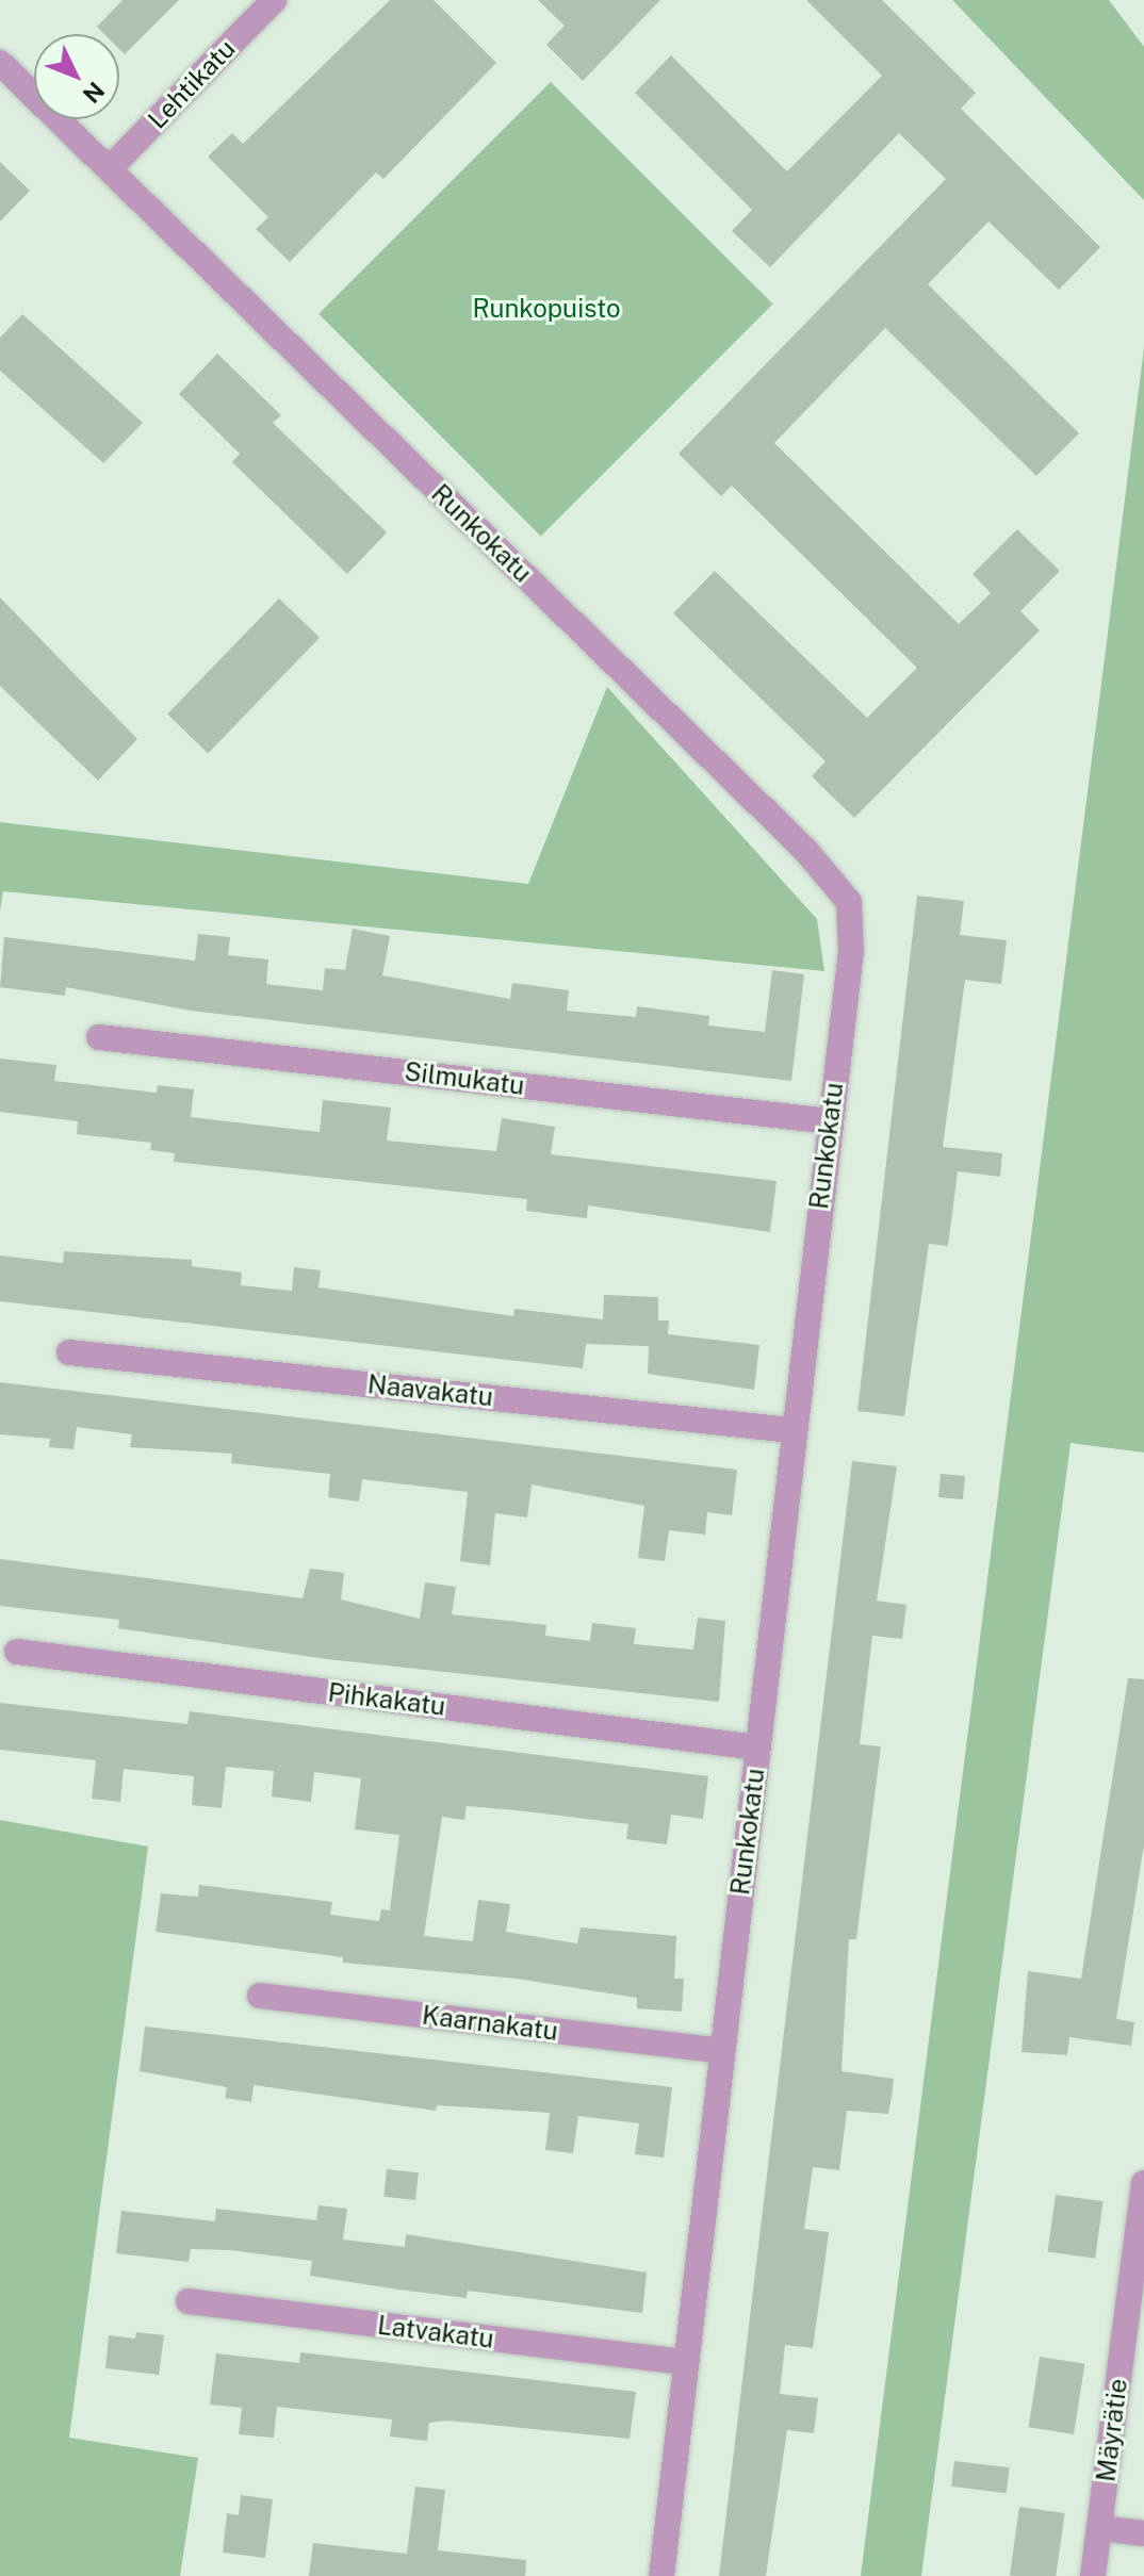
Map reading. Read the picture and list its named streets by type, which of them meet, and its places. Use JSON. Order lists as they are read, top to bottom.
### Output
{
  "streets": {
    "street": [
      "Lehtikatu",
      "Runkokatu",
      "Silmukatu",
      "Naavakatu",
      "Pihkakatu",
      "Kaarnakatu",
      "Latvakatu",
      "Mäyrätie"
    ]
  },
  "crossings": [
    ["Lehtikatu", "Runkokatu"],
    ["Runkokatu", "Silmukatu"],
    ["Runkokatu", "Naavakatu"],
    ["Runkokatu", "Pihkakatu"],
    ["Runkokatu", "Kaarnakatu"],
    ["Runkokatu", "Latvakatu"]
  ],
  "parks": ["Runkopuisto"],
  "north": "bottom right"
}
